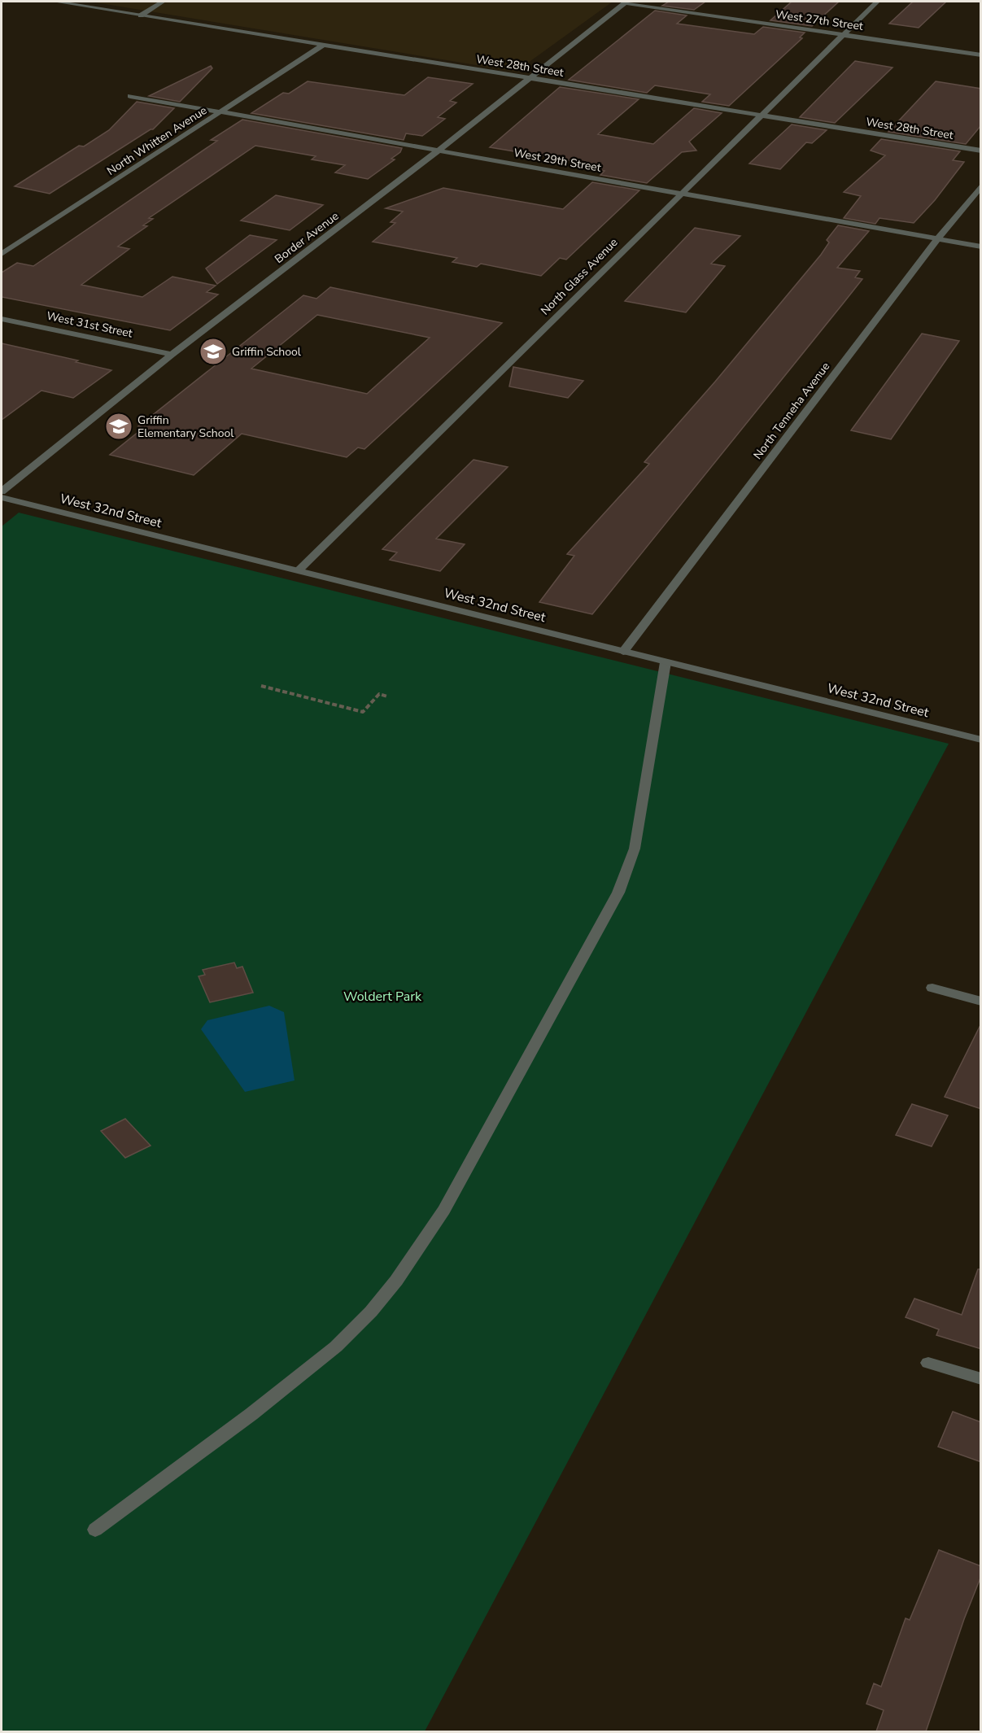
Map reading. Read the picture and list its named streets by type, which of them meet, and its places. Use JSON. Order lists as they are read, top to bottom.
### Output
{
  "streets": {
    "street": [
      "West 27th Street",
      "West 28th Street",
      "North Whitten Avenue",
      "West 29th Street",
      "Border Avenue",
      "North Glass Avenue",
      "West 31st Street",
      "North Tenneha Avenue",
      "West 32nd Street"
    ]
  },
  "crossings": [
    ["West 27th Street", "Border Avenue"],
    ["West 27th Street", "North Glass Avenue"],
    ["West 28th Street", "North Whitten Avenue"],
    ["West 28th Street", "Border Avenue"],
    ["West 28th Street", "North Glass Avenue"],
    ["North Whitten Avenue", "West 29th Street"],
    ["West 29th Street", "Border Avenue"],
    ["West 29th Street", "North Glass Avenue"],
    ["West 29th Street", "North Tenneha Avenue"],
    ["Border Avenue", "West 31st Street"],
    ["North Glass Avenue", "West 32nd Street"],
    ["North Tenneha Avenue", "West 32nd Street"]
  ],
  "parks": ["Woldert Park"],
  "places": {
    "school or university": ["Griffin School", "Griffin Elementary School"]
  }
}
